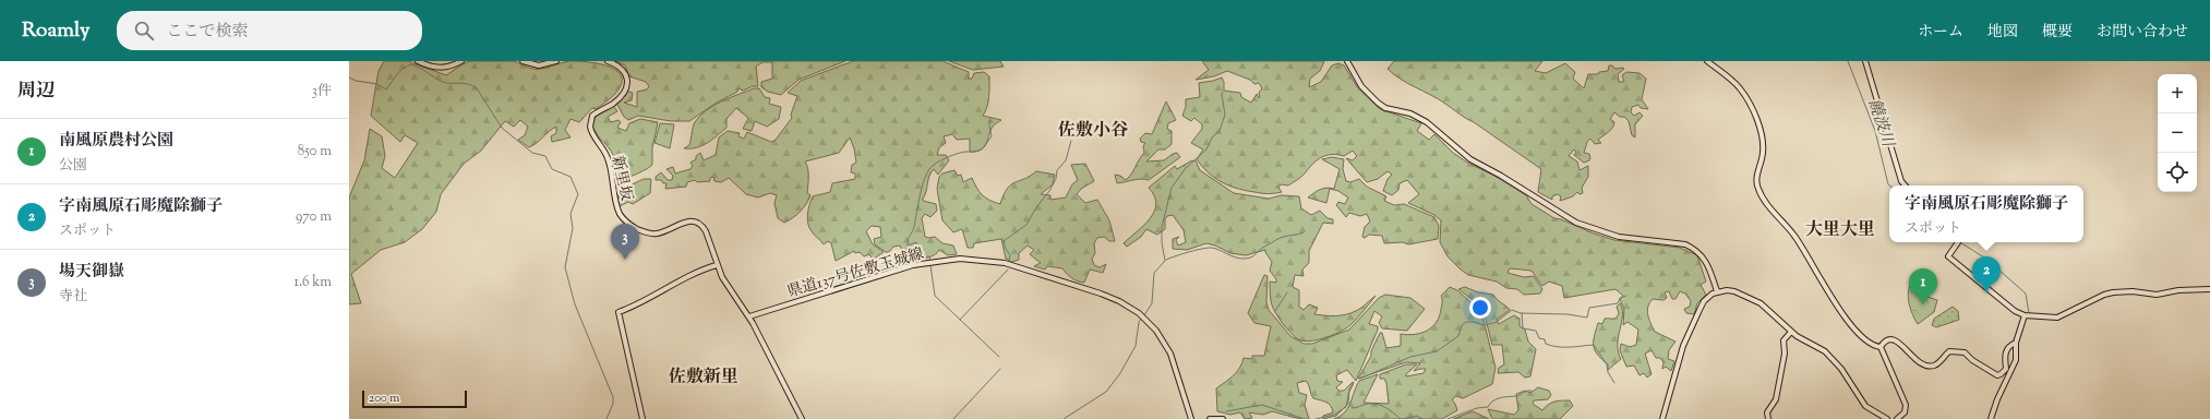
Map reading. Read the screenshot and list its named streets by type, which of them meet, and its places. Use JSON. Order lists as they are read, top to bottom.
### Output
{
  "streets": {
    "street": ["新里坂", "県道137号佐敷玉城線"]
  },
  "crossings": [
    ["新里坂", "県道137号佐敷玉城線"]
  ],
  "districts": ["佐敷小谷", "大里大里", "佐敷新里"],
  "water": ["饒波川"],
  "scale_bar": "200 m",
  "page": {
    "header": "Roamly",
    "search": "ここで検索",
    "nav": [
      "ホーム",
      "地図",
      "概要",
      "お問い合わせ"
    ],
    "heading": ["周辺", "3件"],
    "map_buttons": ["+", "−"],
    "list": [
      {
        "mark": "1",
        "name": "南風原農村公園",
        "note": "公園",
        "value": "850 m"
      },
      {
        "mark": "2",
        "name": "字南風原石彫魔除獅子",
        "note": "スポット",
        "value": "970 m"
      },
      {
        "mark": "3",
        "name": "場天御嶽",
        "note": "寺社",
        "value": "1.6 km"
      }
    ],
    "popup": ["字南風原石彫魔除獅子", "スポット"],
    "pins": ["3", "2", "1"],
    "scale": "200 m"
  }
}
